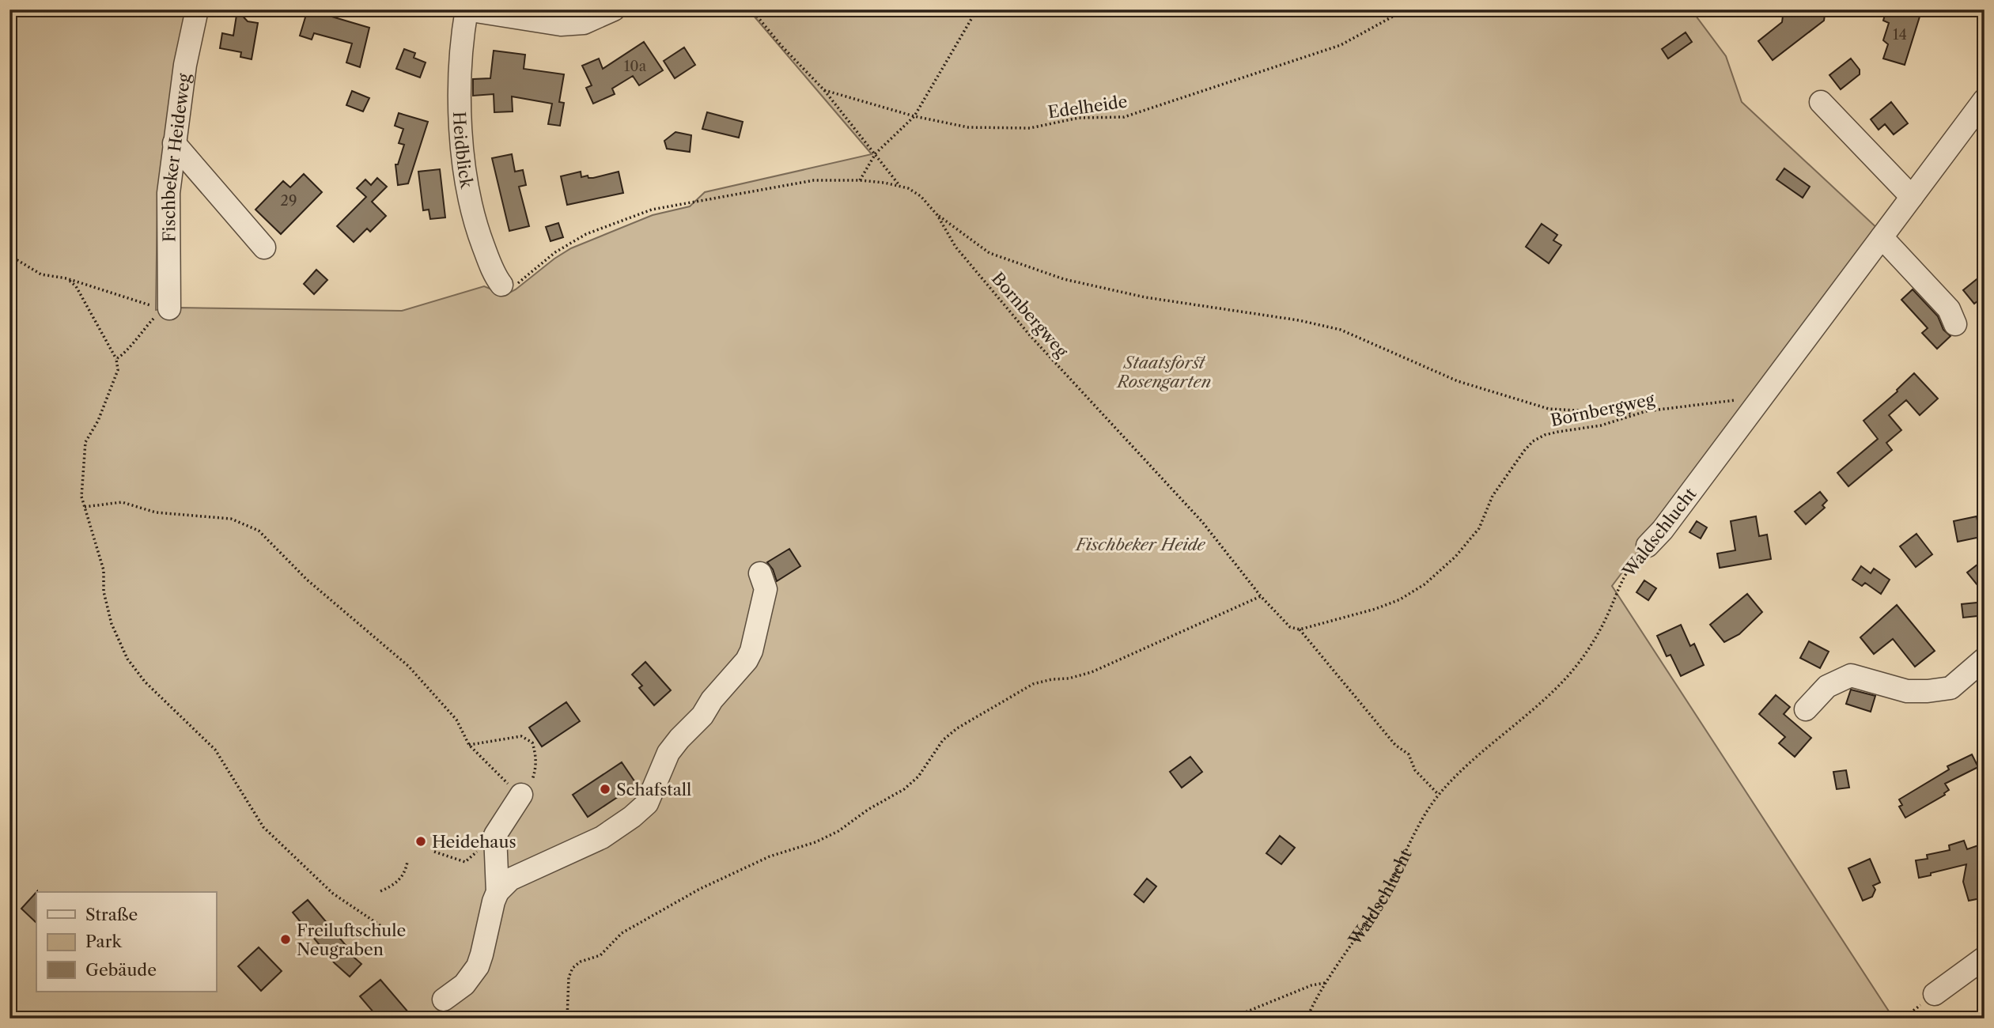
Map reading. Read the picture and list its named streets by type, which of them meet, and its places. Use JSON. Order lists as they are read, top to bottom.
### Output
{
  "streets": {
    "street": ["Heidblick", "Fischbeker Heideweg", "Waldschlucht"],
    "path": ["Edelheide", "Bornbergweg"]
  },
  "crossings": [
    ["Edelheide", "Bornbergweg"],
    ["Bornbergweg", "Waldschlucht"]
  ],
  "parks": ["Staatsforst Rosengarten", "Fischbeker Heide"],
  "places": ["Schafstall", "Heidehaus", "Freiluftschule Neugraben"],
  "house_numbers": ["14", "10a", "29"],
  "legend": ["Straße", "Park", "Gebäude"]
}
